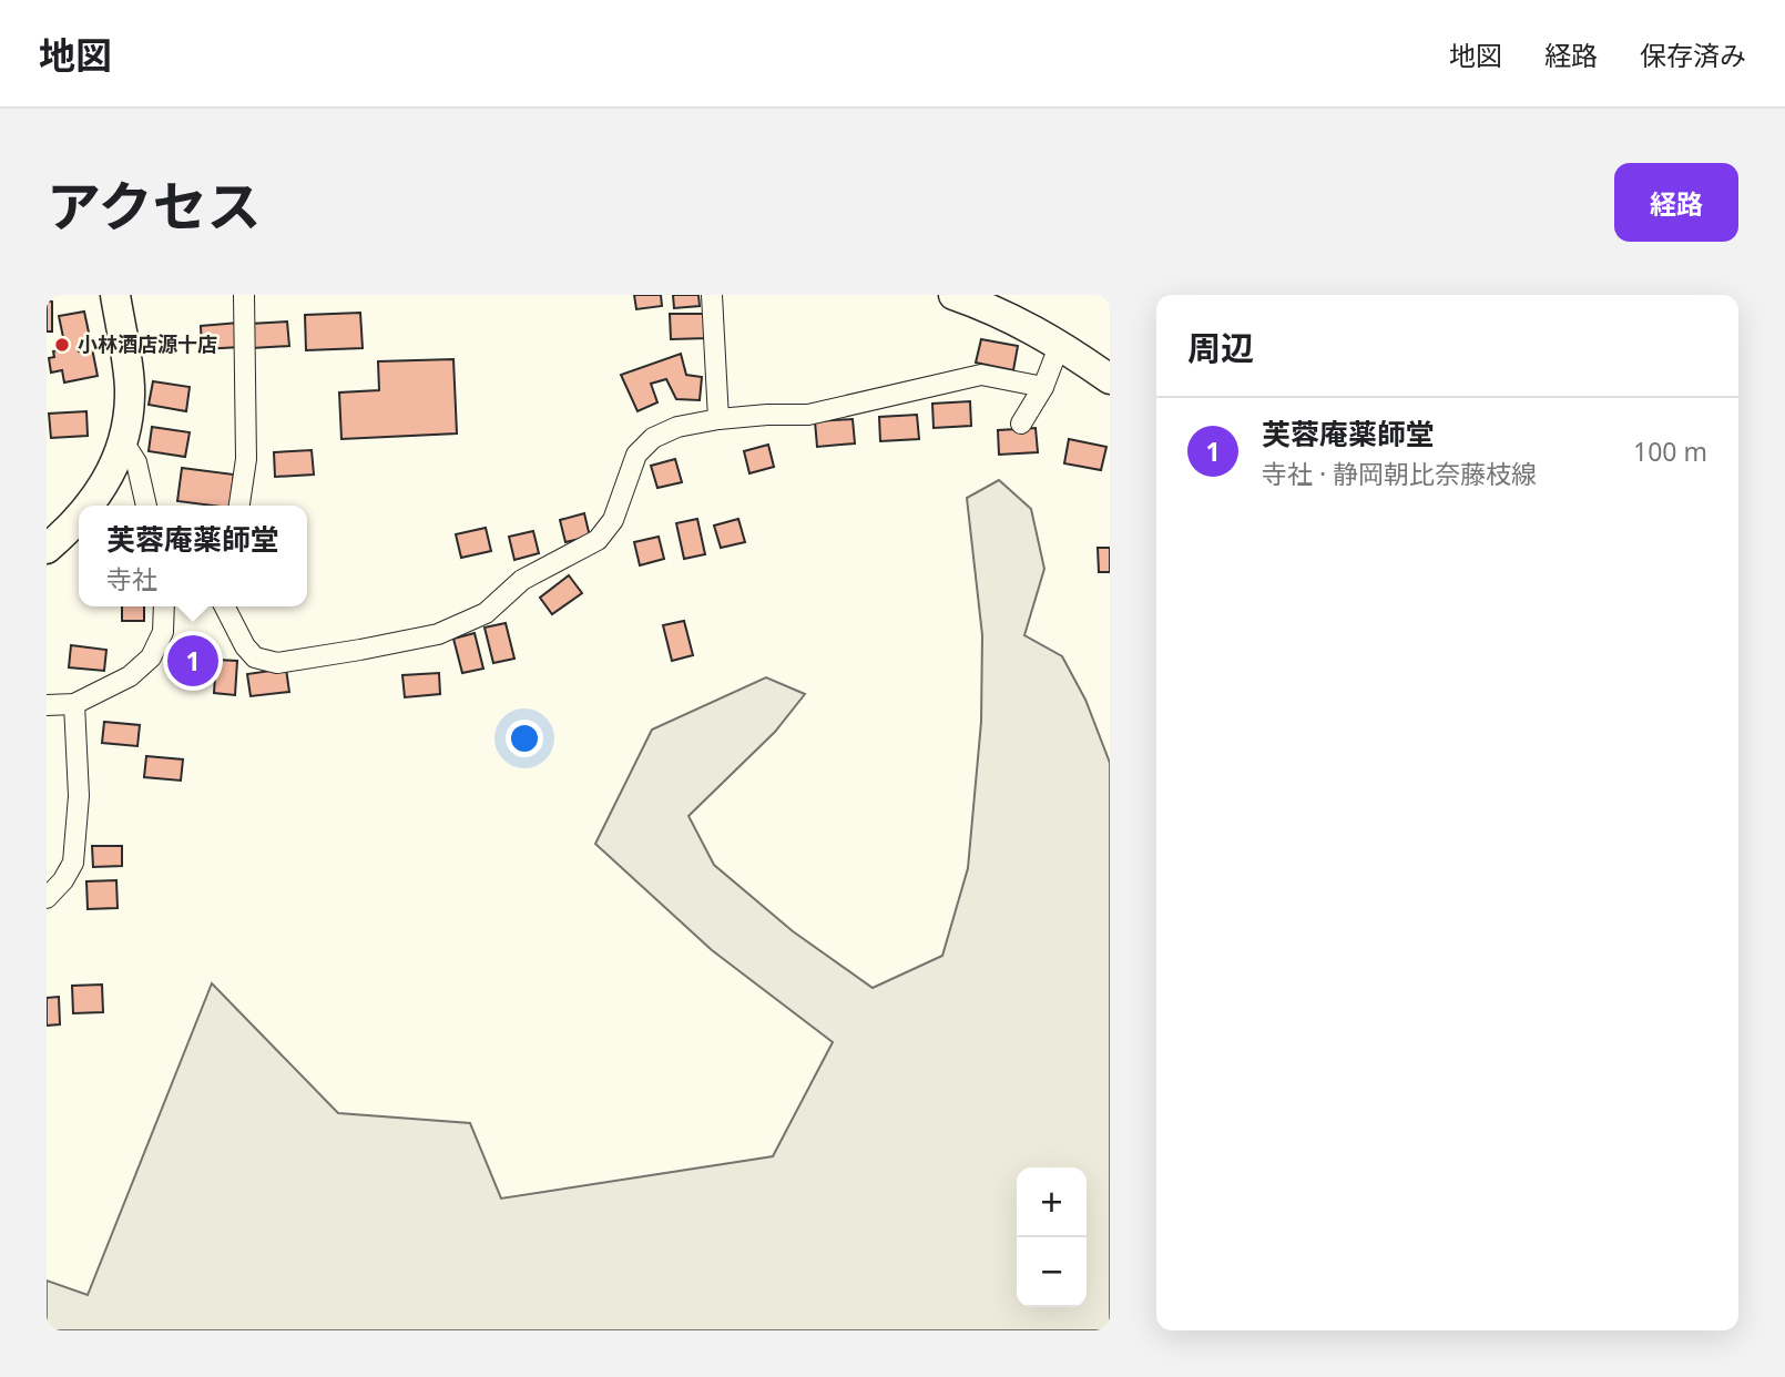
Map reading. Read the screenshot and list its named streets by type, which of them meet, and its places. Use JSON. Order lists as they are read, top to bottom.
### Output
{
  "places": ["小林酒店源十店"],
  "page": {
    "header": "地図",
    "nav": ["地図", "経路", "保存済み"],
    "title": "アクセス",
    "buttons": "経路",
    "heading": "周辺",
    "list": [
      {
        "mark": "1",
        "name": "芙蓉庵薬師堂",
        "note": "寺社 · 静岡朝比奈藤枝線",
        "value": "100 m"
      }
    ],
    "popup": ["芙蓉庵薬師堂", "寺社"],
    "pins": "1",
    "map_buttons": ["+", "−"]
  }
}
